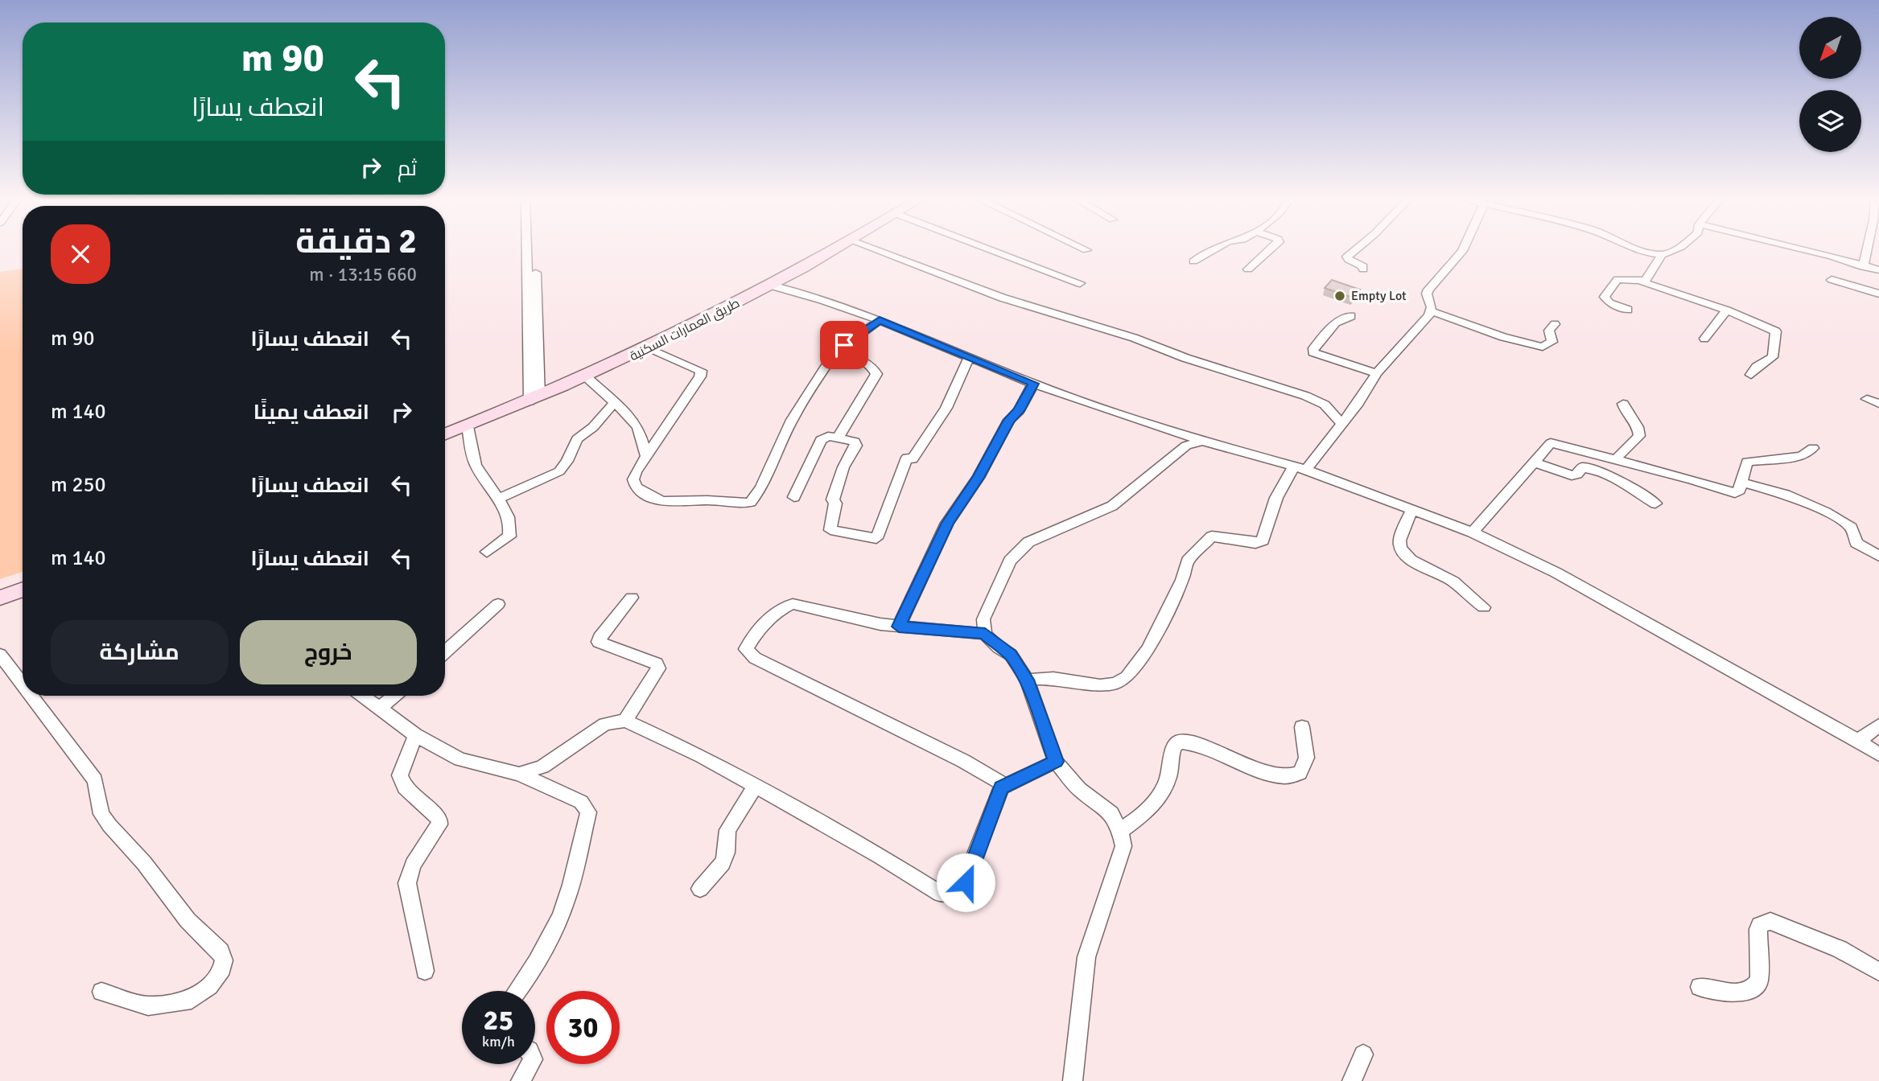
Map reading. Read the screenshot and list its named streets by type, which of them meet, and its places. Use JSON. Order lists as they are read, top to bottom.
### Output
{
  "streets": {
    "main road": ["طريق العمارات السكنية"]
  },
  "places": ["Empty Lot"],
  "north": "bottom left",
  "page": {
    "turn": ["90 m", "انعطف يسارًا"],
    "then": "ثم",
    "heading": ["2 دقيقة", "660 m · 13:15"],
    "list": [
      {
        "name": "انعطف يسارًا",
        "value": "90 m"
      },
      {
        "name": "انعطف يمينًا",
        "value": "140 m"
      },
      {
        "name": "انعطف يسارًا",
        "value": "250 m"
      },
      {
        "name": "انعطف يسارًا",
        "value": "140 m"
      }
    ],
    "buttons": ["خروج", "مشاركة"],
    "speed": "25 km/h",
    "limit": "30"
  }
}
